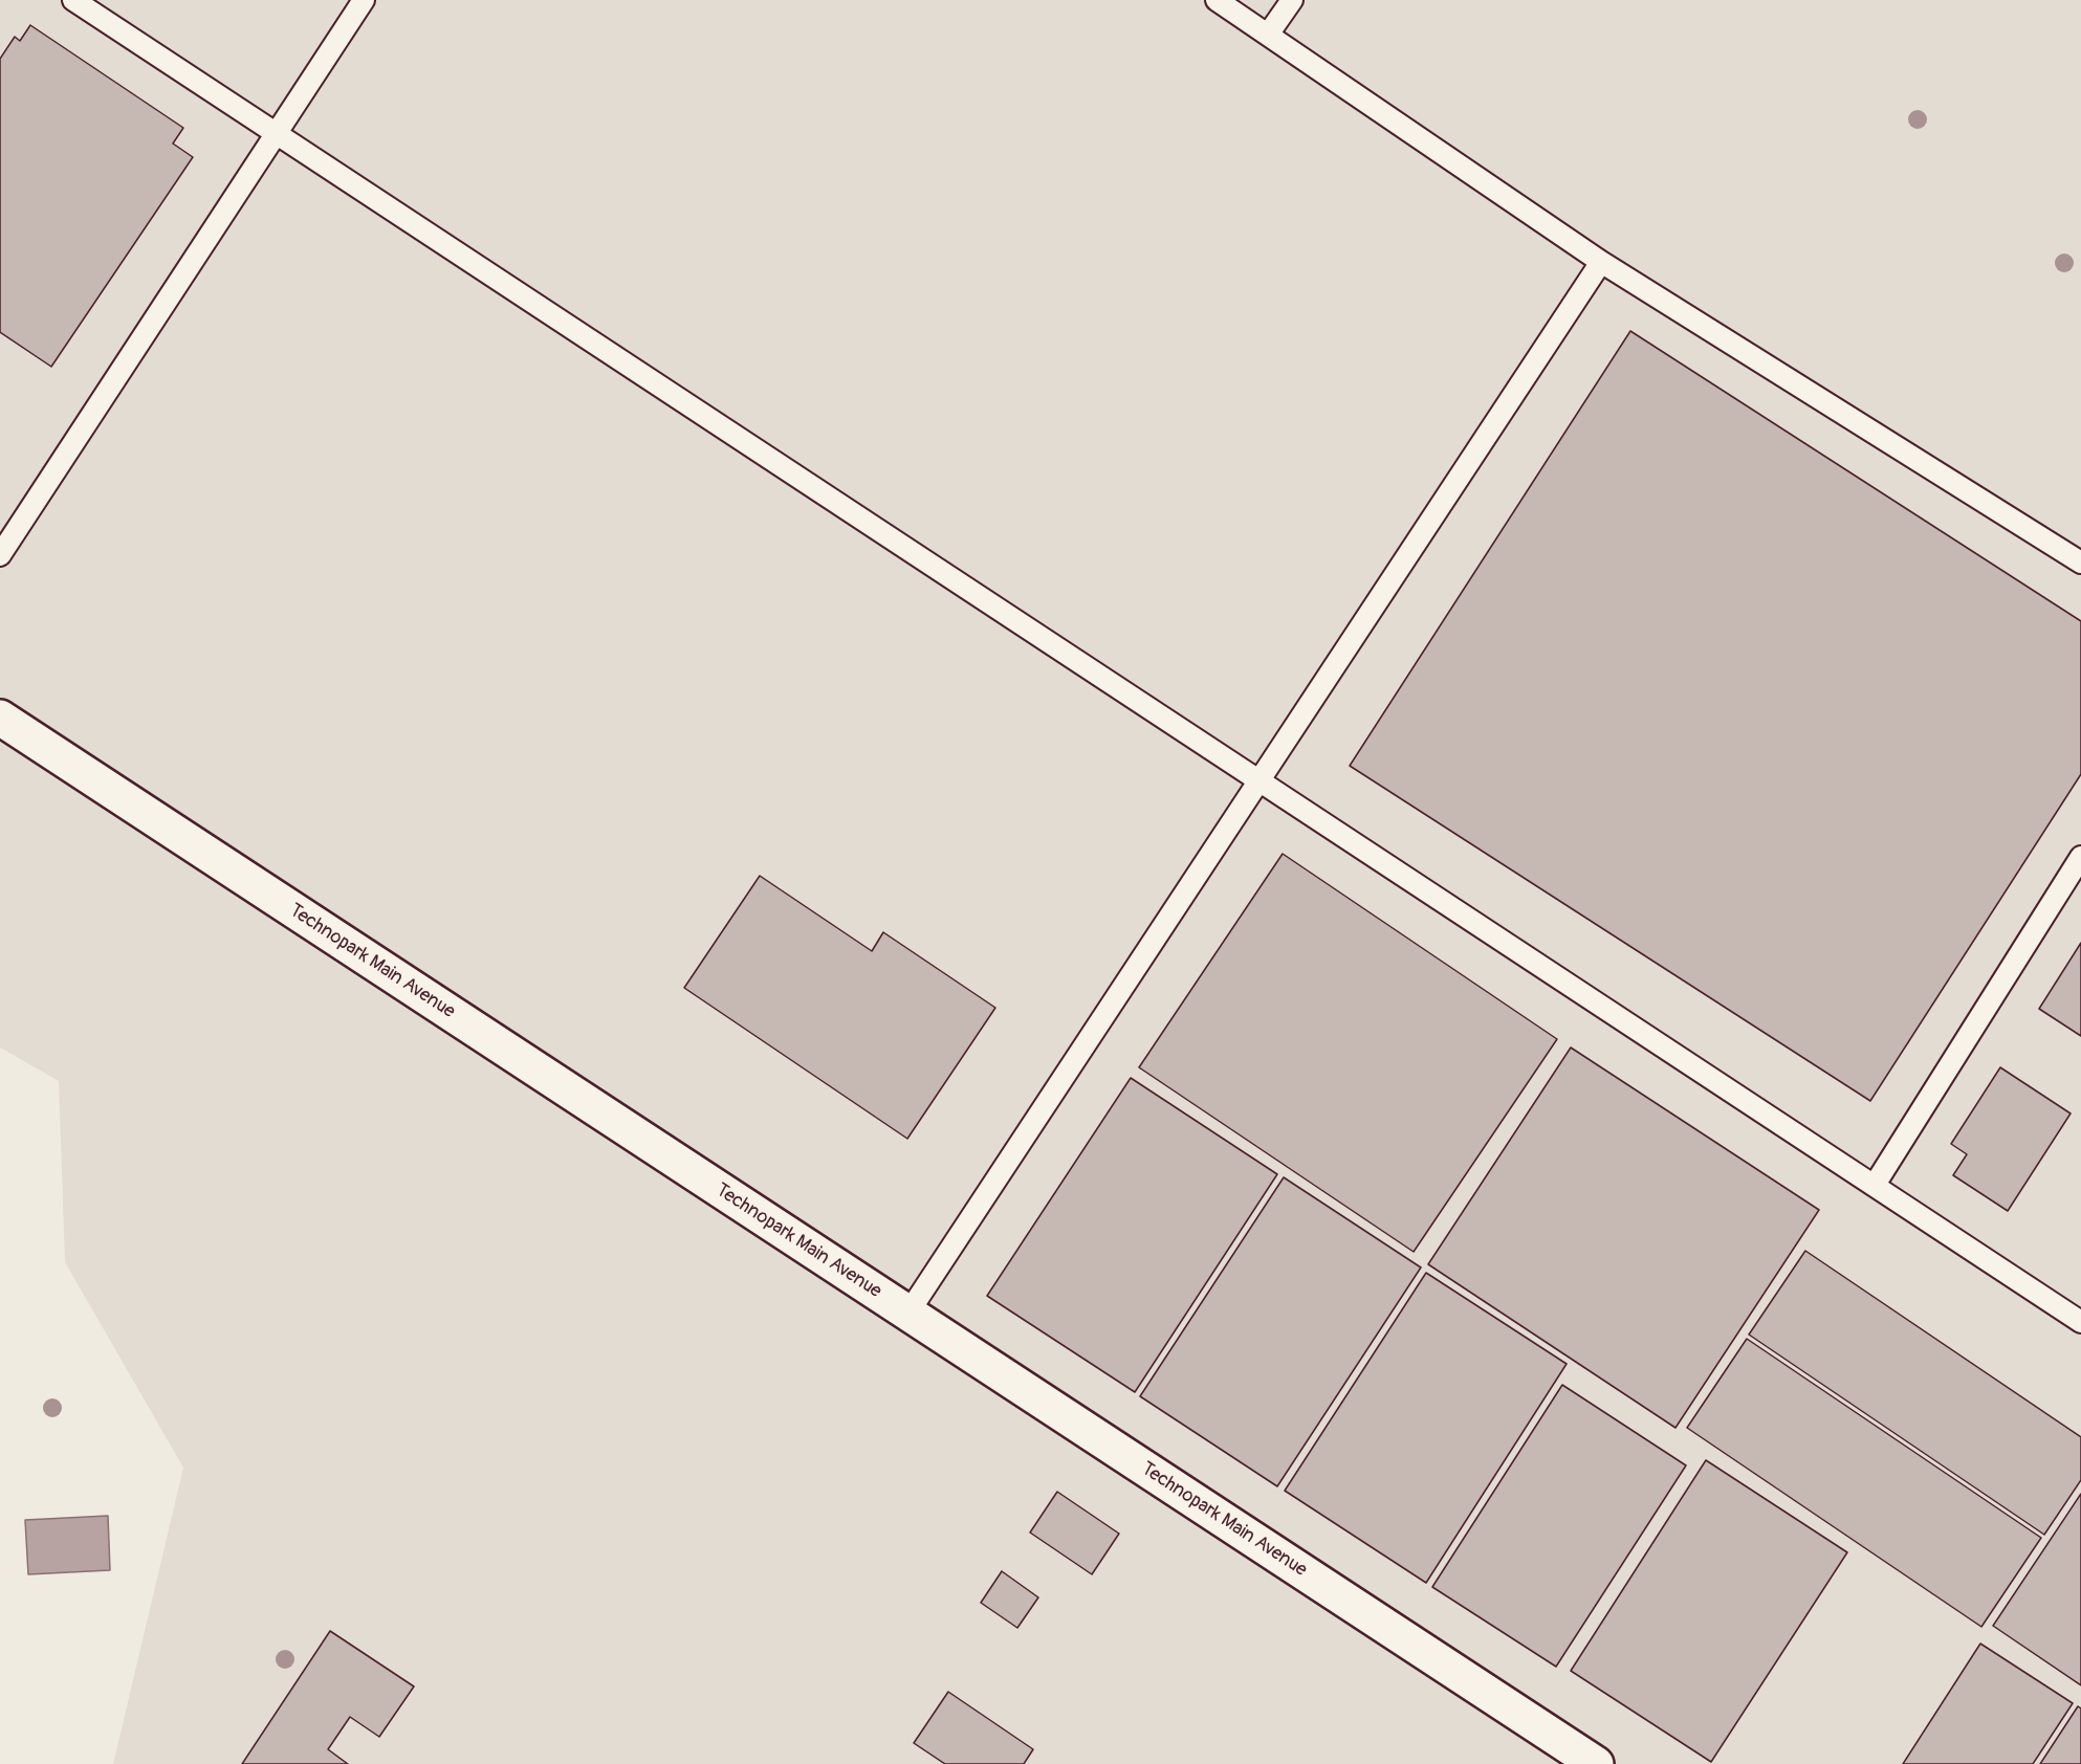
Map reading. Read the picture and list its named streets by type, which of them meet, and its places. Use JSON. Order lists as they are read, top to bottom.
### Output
{
  "streets": {
    "street": ["Technopark Main Avenue"]
  }
}
